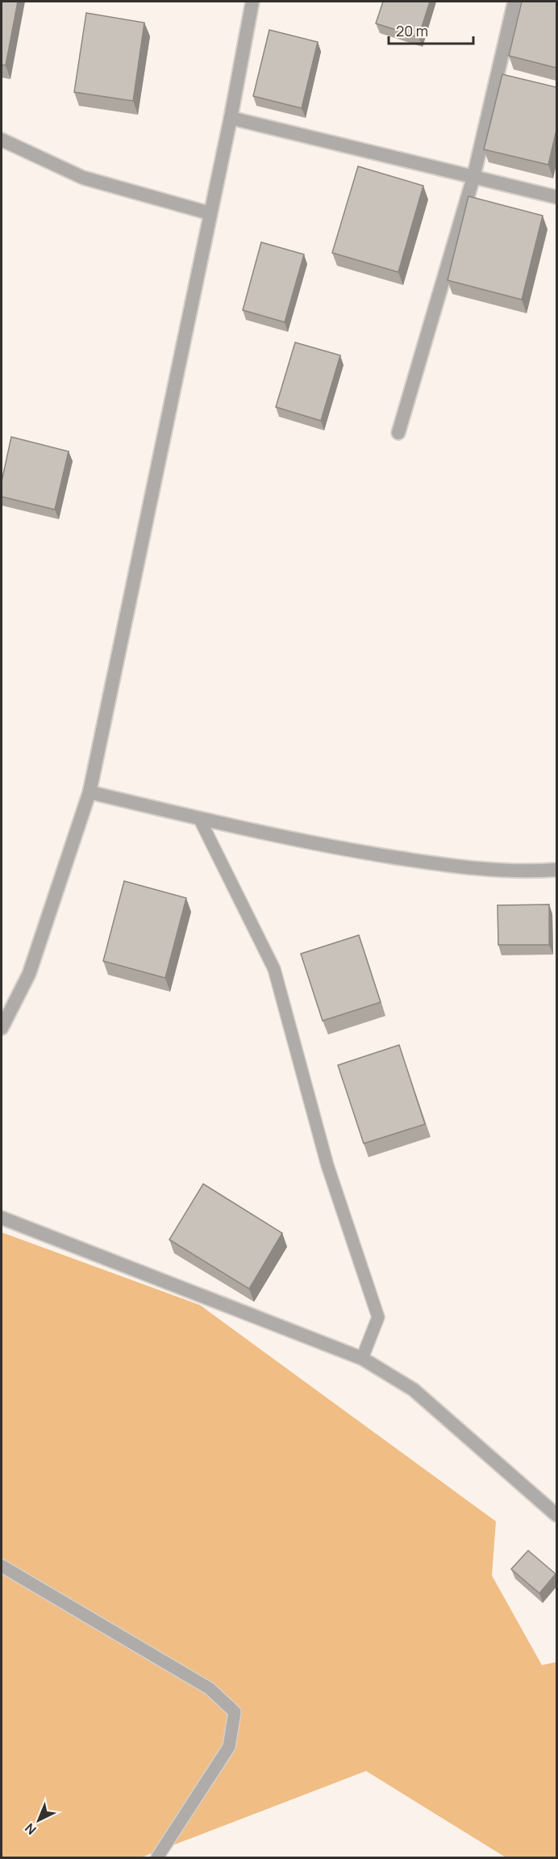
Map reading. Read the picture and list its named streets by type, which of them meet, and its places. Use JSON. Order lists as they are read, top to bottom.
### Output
{
  "scale_bar": "20 m",
  "north": "bottom left"
}
